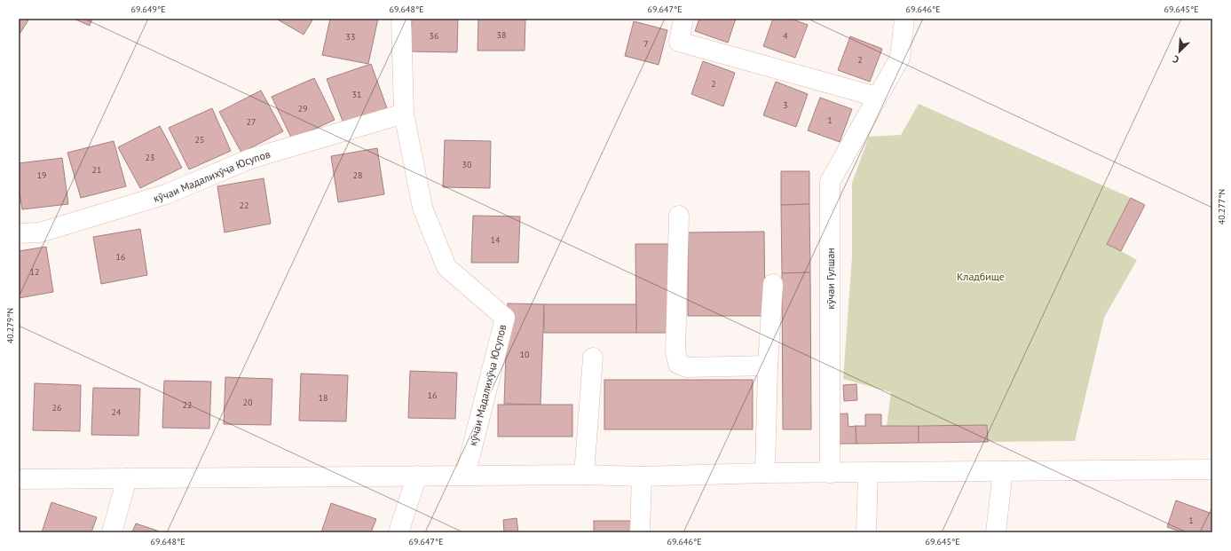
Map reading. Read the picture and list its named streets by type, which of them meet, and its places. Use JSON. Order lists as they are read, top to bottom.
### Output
{
  "streets": {
    "main road": ["кӯчаи Мадалихӯҷа Юсупов", "кӯчаи Гулшан"]
  },
  "parks": ["Кладбище"],
  "house_numbers": [
    "38",
    "36",
    "4",
    "33",
    "7",
    "2",
    "2",
    "31",
    "3",
    "29",
    "1",
    "27",
    "25",
    "23",
    "30",
    "21",
    "19",
    "28",
    "22",
    "14",
    "16",
    "12",
    "10",
    "16",
    "18",
    "20",
    "22",
    "26",
    "24",
    "1"
  ],
  "north": "bottom left",
  "coordinates": [
    "69.649°E",
    "69.648°E",
    "69.647°E",
    "69.646°E",
    "69.645°E",
    "40.277°N",
    "40.279°N"
  ]
}
